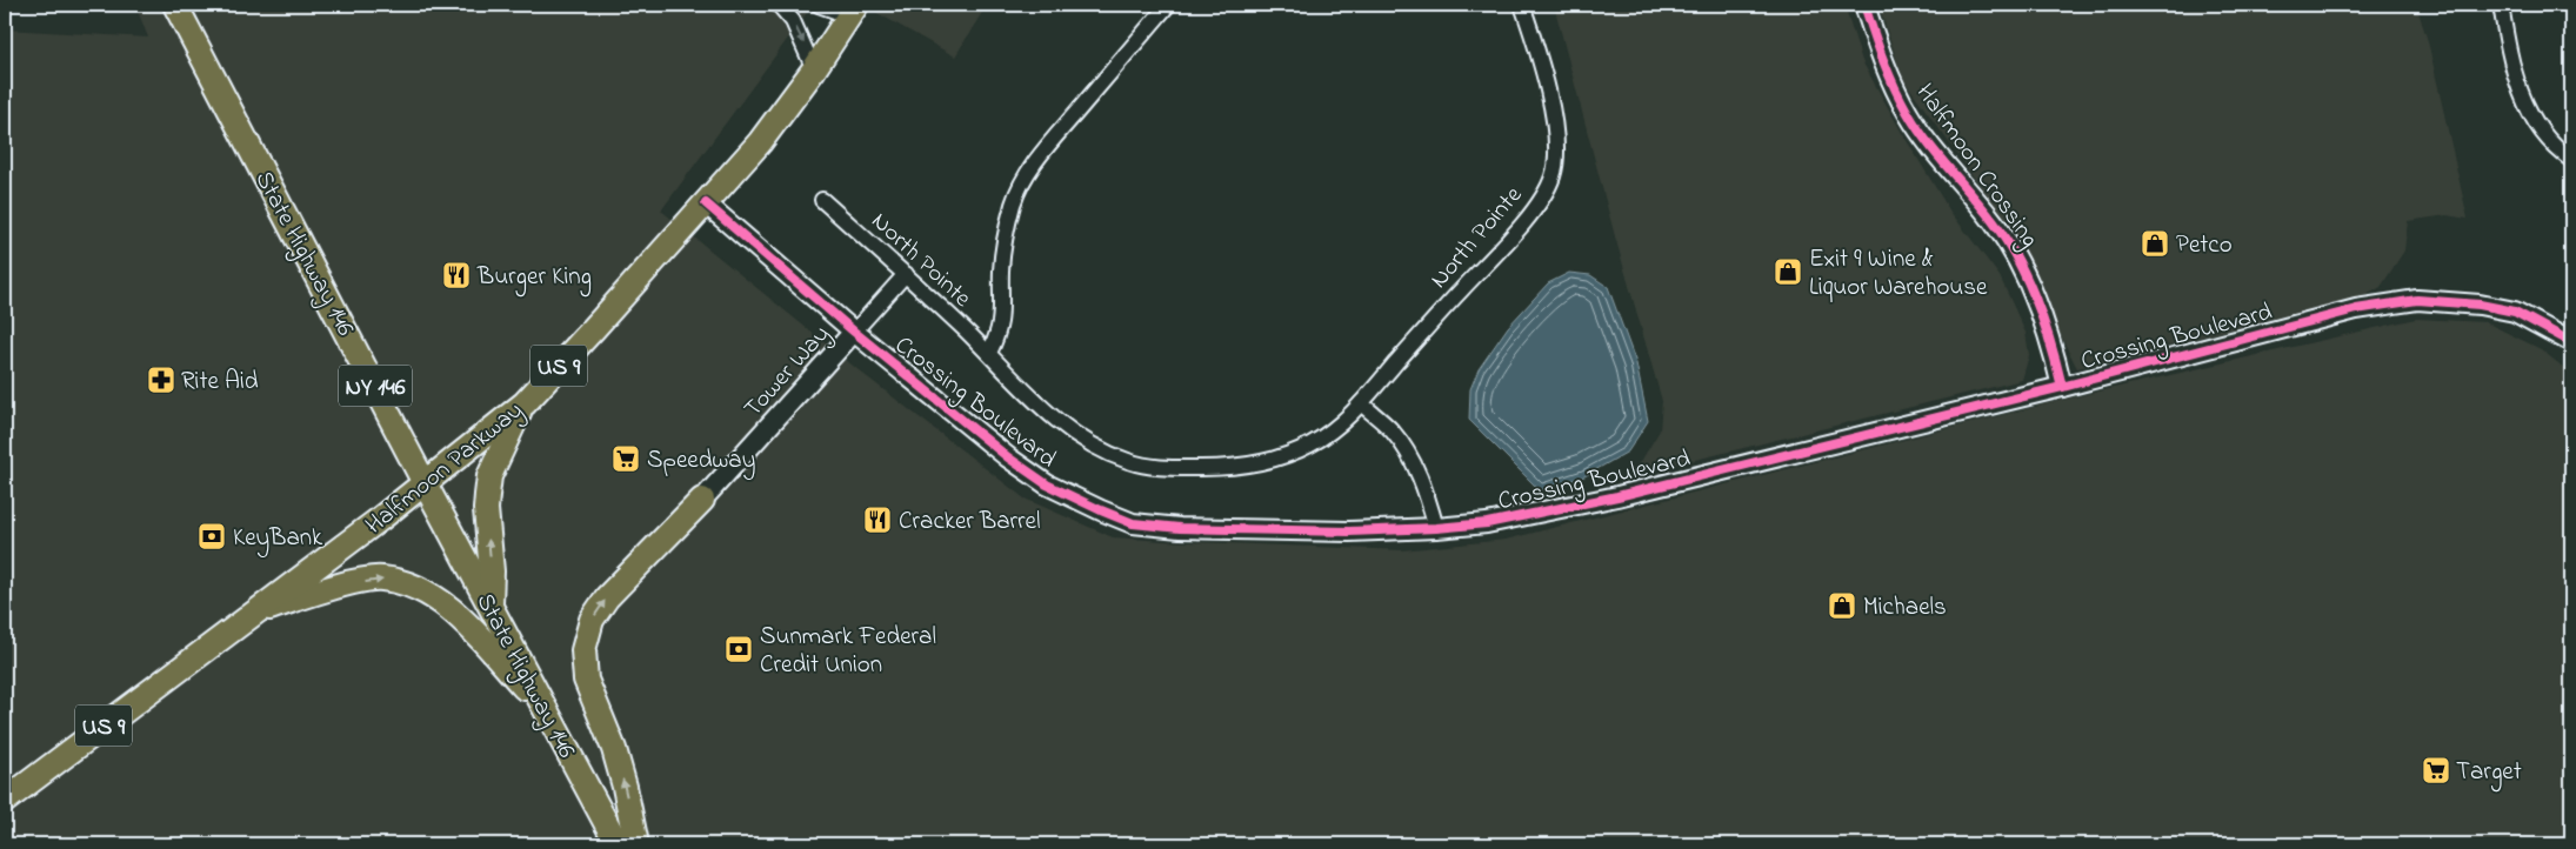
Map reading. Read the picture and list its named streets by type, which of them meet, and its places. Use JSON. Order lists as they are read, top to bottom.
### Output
{
  "streets": {
    "main road": [
      "State Highway 146",
      "US 9",
      "NY 146",
      "Halfmoon Parkway"
    ],
    "street": [
      "Halfmoon Crossing",
      "North Pointe",
      "Crossing Boulevard",
      "Tower Way"
    ]
  },
  "crossings": [
    ["Halfmoon Crossing", "Crossing Boulevard"],
    ["North Pointe", "Tower Way"],
    ["State Highway 146", "Halfmoon Parkway"],
    ["Crossing Boulevard", "Tower Way"],
    ["Crossing Boulevard", "Halfmoon Parkway"]
  ],
  "places": {
    "shop": ["Petco", "Exit 9 Wine & Liquor Warehouse", "Michaels"],
    "restaurant": ["Burger King", "Cracker Barrel"],
    "pharmacy": ["Rite Aid"],
    "supermarket": ["Speedway", "Target"],
    "bank": ["KeyBank", "Sunmark Federal Credit Union"]
  }
}
